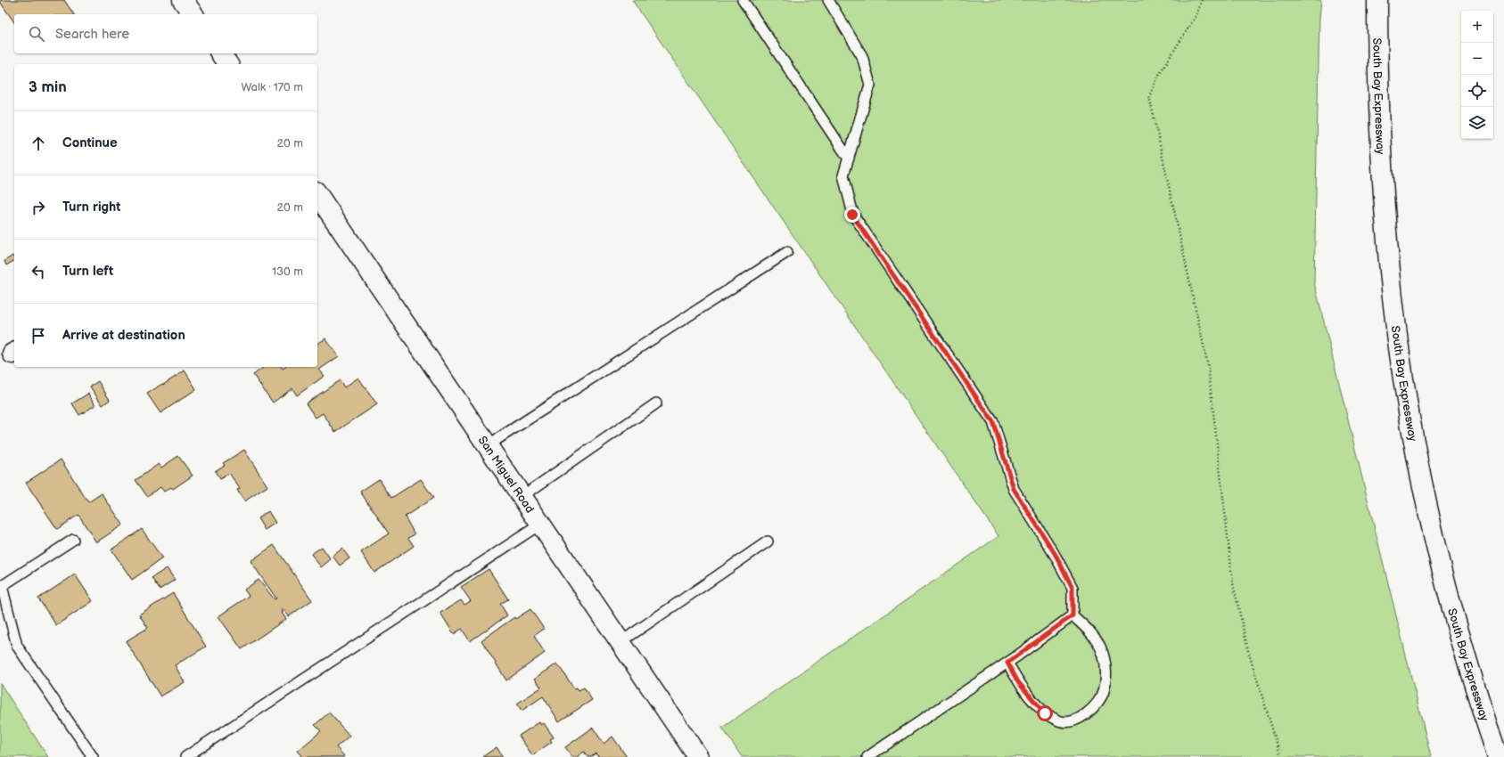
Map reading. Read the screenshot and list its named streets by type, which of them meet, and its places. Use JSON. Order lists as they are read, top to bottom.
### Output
{
  "streets": {
    "main road": ["South Bay Expressway", "San Miguel Road"]
  },
  "page": {
    "map_buttons": ["+", "−"],
    "search": "Search here",
    "heading": ["3 min", "Walk · 170 m"],
    "list": [
      ["Continue", "20 m"],
      ["Turn right", "20 m"],
      ["Turn left", "130 m"],
      "Arrive at destination"
    ]
  }
}
